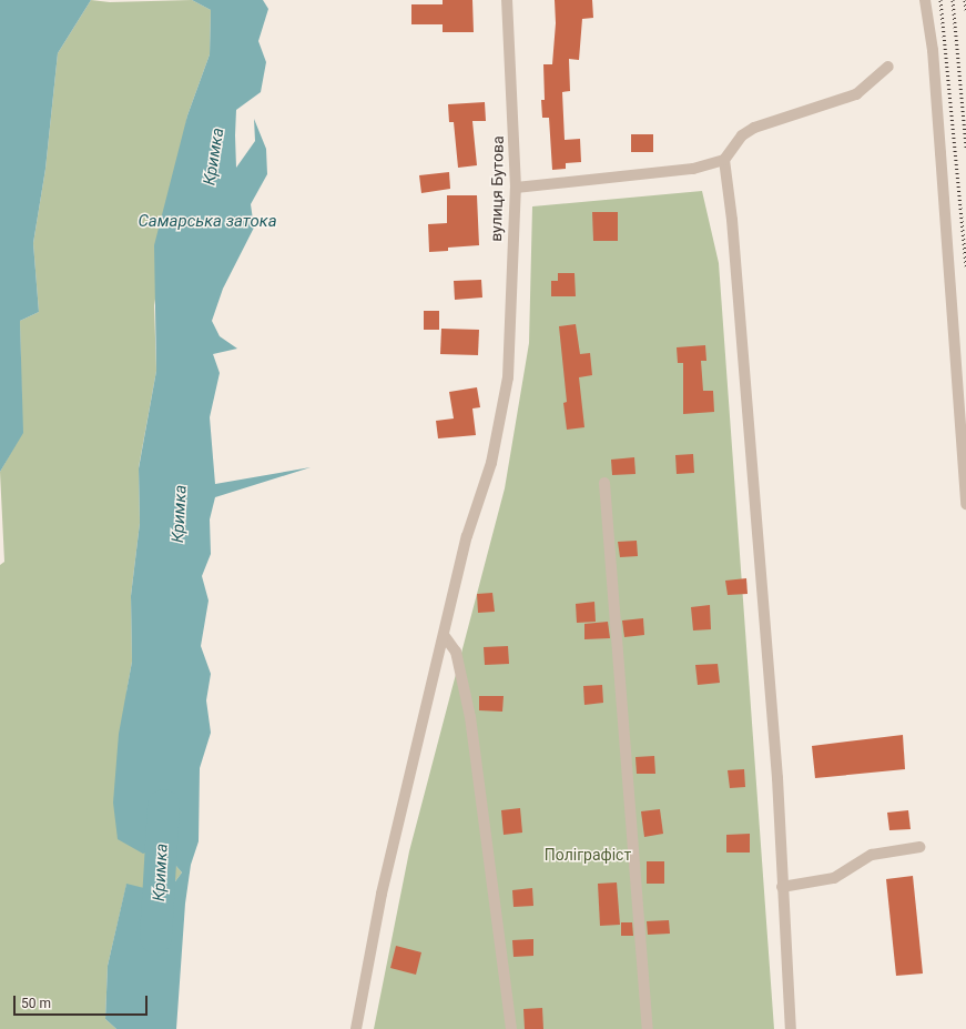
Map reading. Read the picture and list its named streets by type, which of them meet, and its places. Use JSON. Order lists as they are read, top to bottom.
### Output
{
  "streets": {
    "street": ["вулиця Бутова"]
  },
  "water": ["Кримка", "Самарська затока"],
  "parks": ["Поліграфіст"],
  "scale_bar": "50 m"
}
